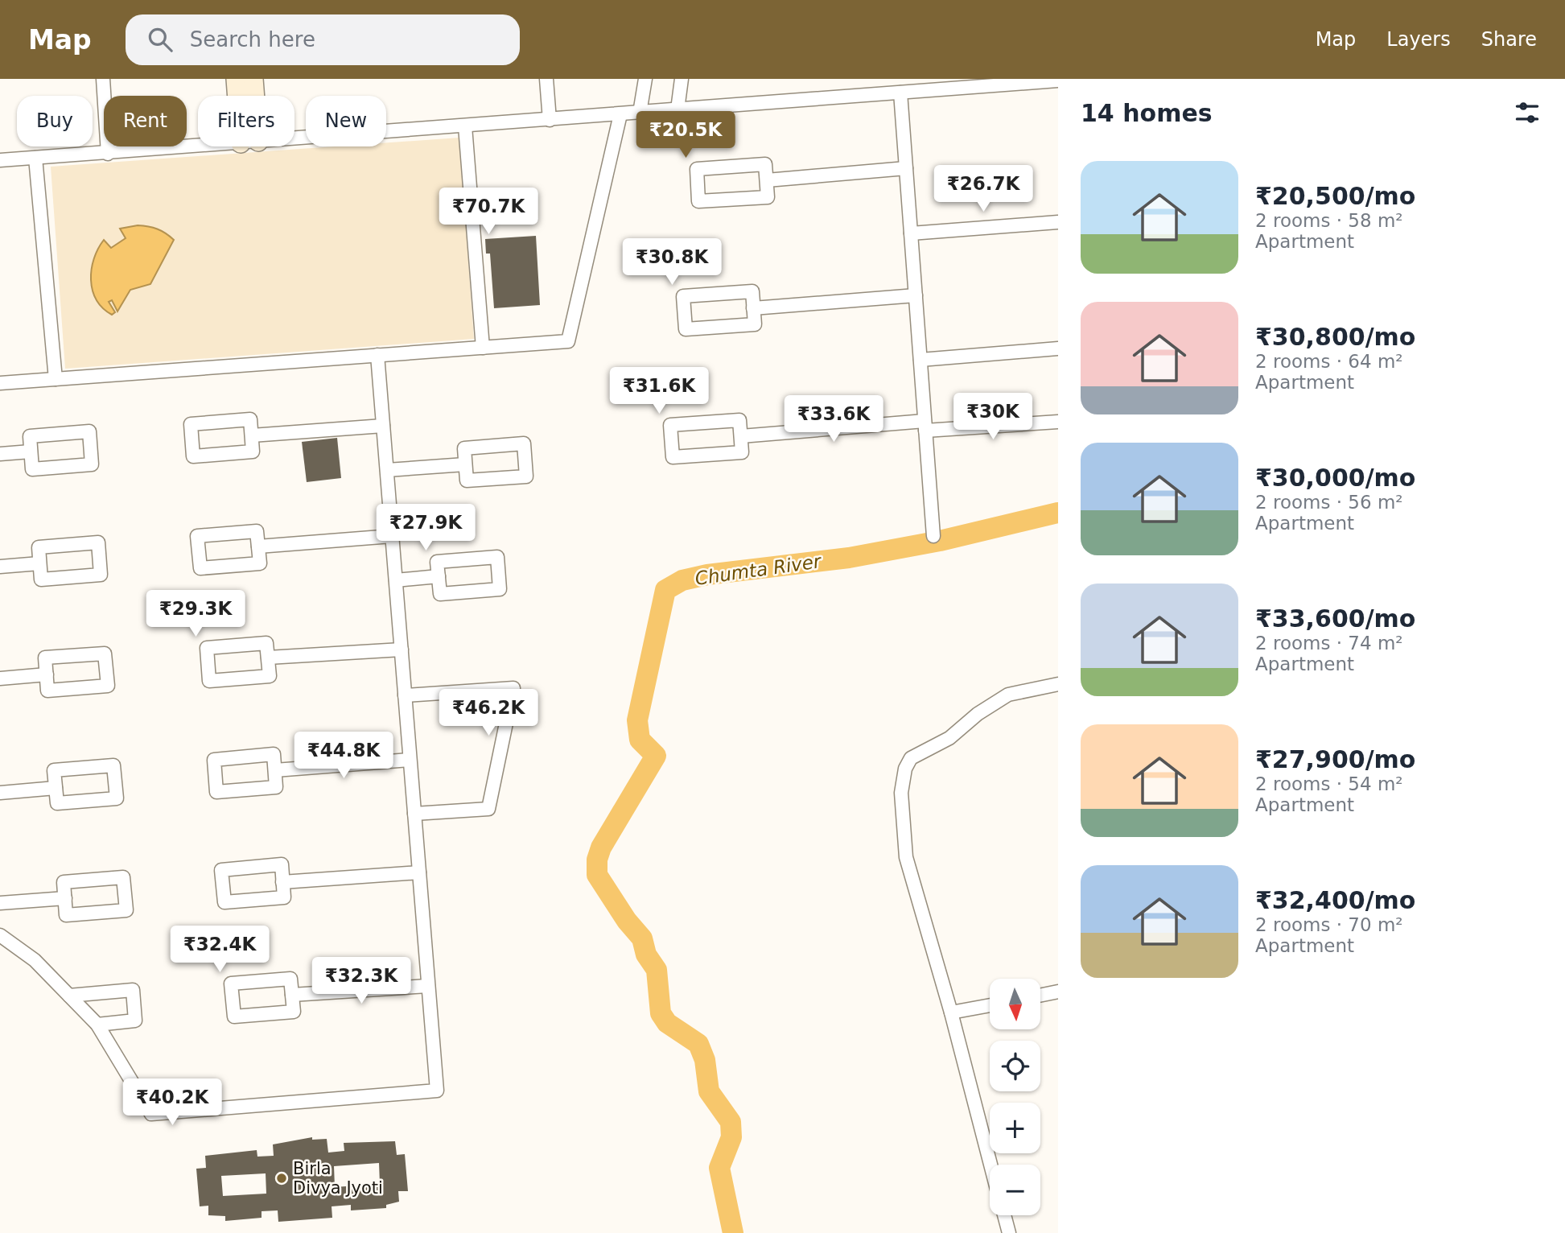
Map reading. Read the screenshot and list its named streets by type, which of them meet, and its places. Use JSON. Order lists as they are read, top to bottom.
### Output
{
  "water": ["Chumta River"],
  "places": ["Birla Divya Jyoti"],
  "north": "bottom",
  "page": {
    "header": "Map",
    "search": "Search here",
    "nav": ["Map", "Layers", "Share"],
    "heading": "14 homes",
    "chip": [
      "Buy",
      "Rent",
      "Filters",
      "New"
    ],
    "price": [
      "₹20.5K",
      "₹26.7K",
      "₹70.7K",
      "₹30.8K",
      "₹31.6K",
      "₹30K",
      "₹33.6K",
      "₹27.9K",
      "₹29.3K",
      "₹46.2K",
      "₹44.8K",
      "₹32.4K",
      "₹32.3K",
      "₹40.2K"
    ],
    "list": [
      {
        "name": "₹20,500/mo",
        "note": "2 rooms · 58 m² · Apartment"
      },
      {
        "name": "₹30,800/mo",
        "note": "2 rooms · 64 m² · Apartment"
      },
      {
        "name": "₹30,000/mo",
        "note": "2 rooms · 56 m² · Apartment"
      },
      {
        "name": "₹33,600/mo",
        "note": "2 rooms · 74 m² · Apartment"
      },
      {
        "name": "₹27,900/mo",
        "note": "2 rooms · 54 m² · Apartment"
      },
      {
        "name": "₹32,400/mo",
        "note": "2 rooms · 70 m² · Apartment"
      }
    ],
    "map_buttons": ["+", "−"]
  }
}
